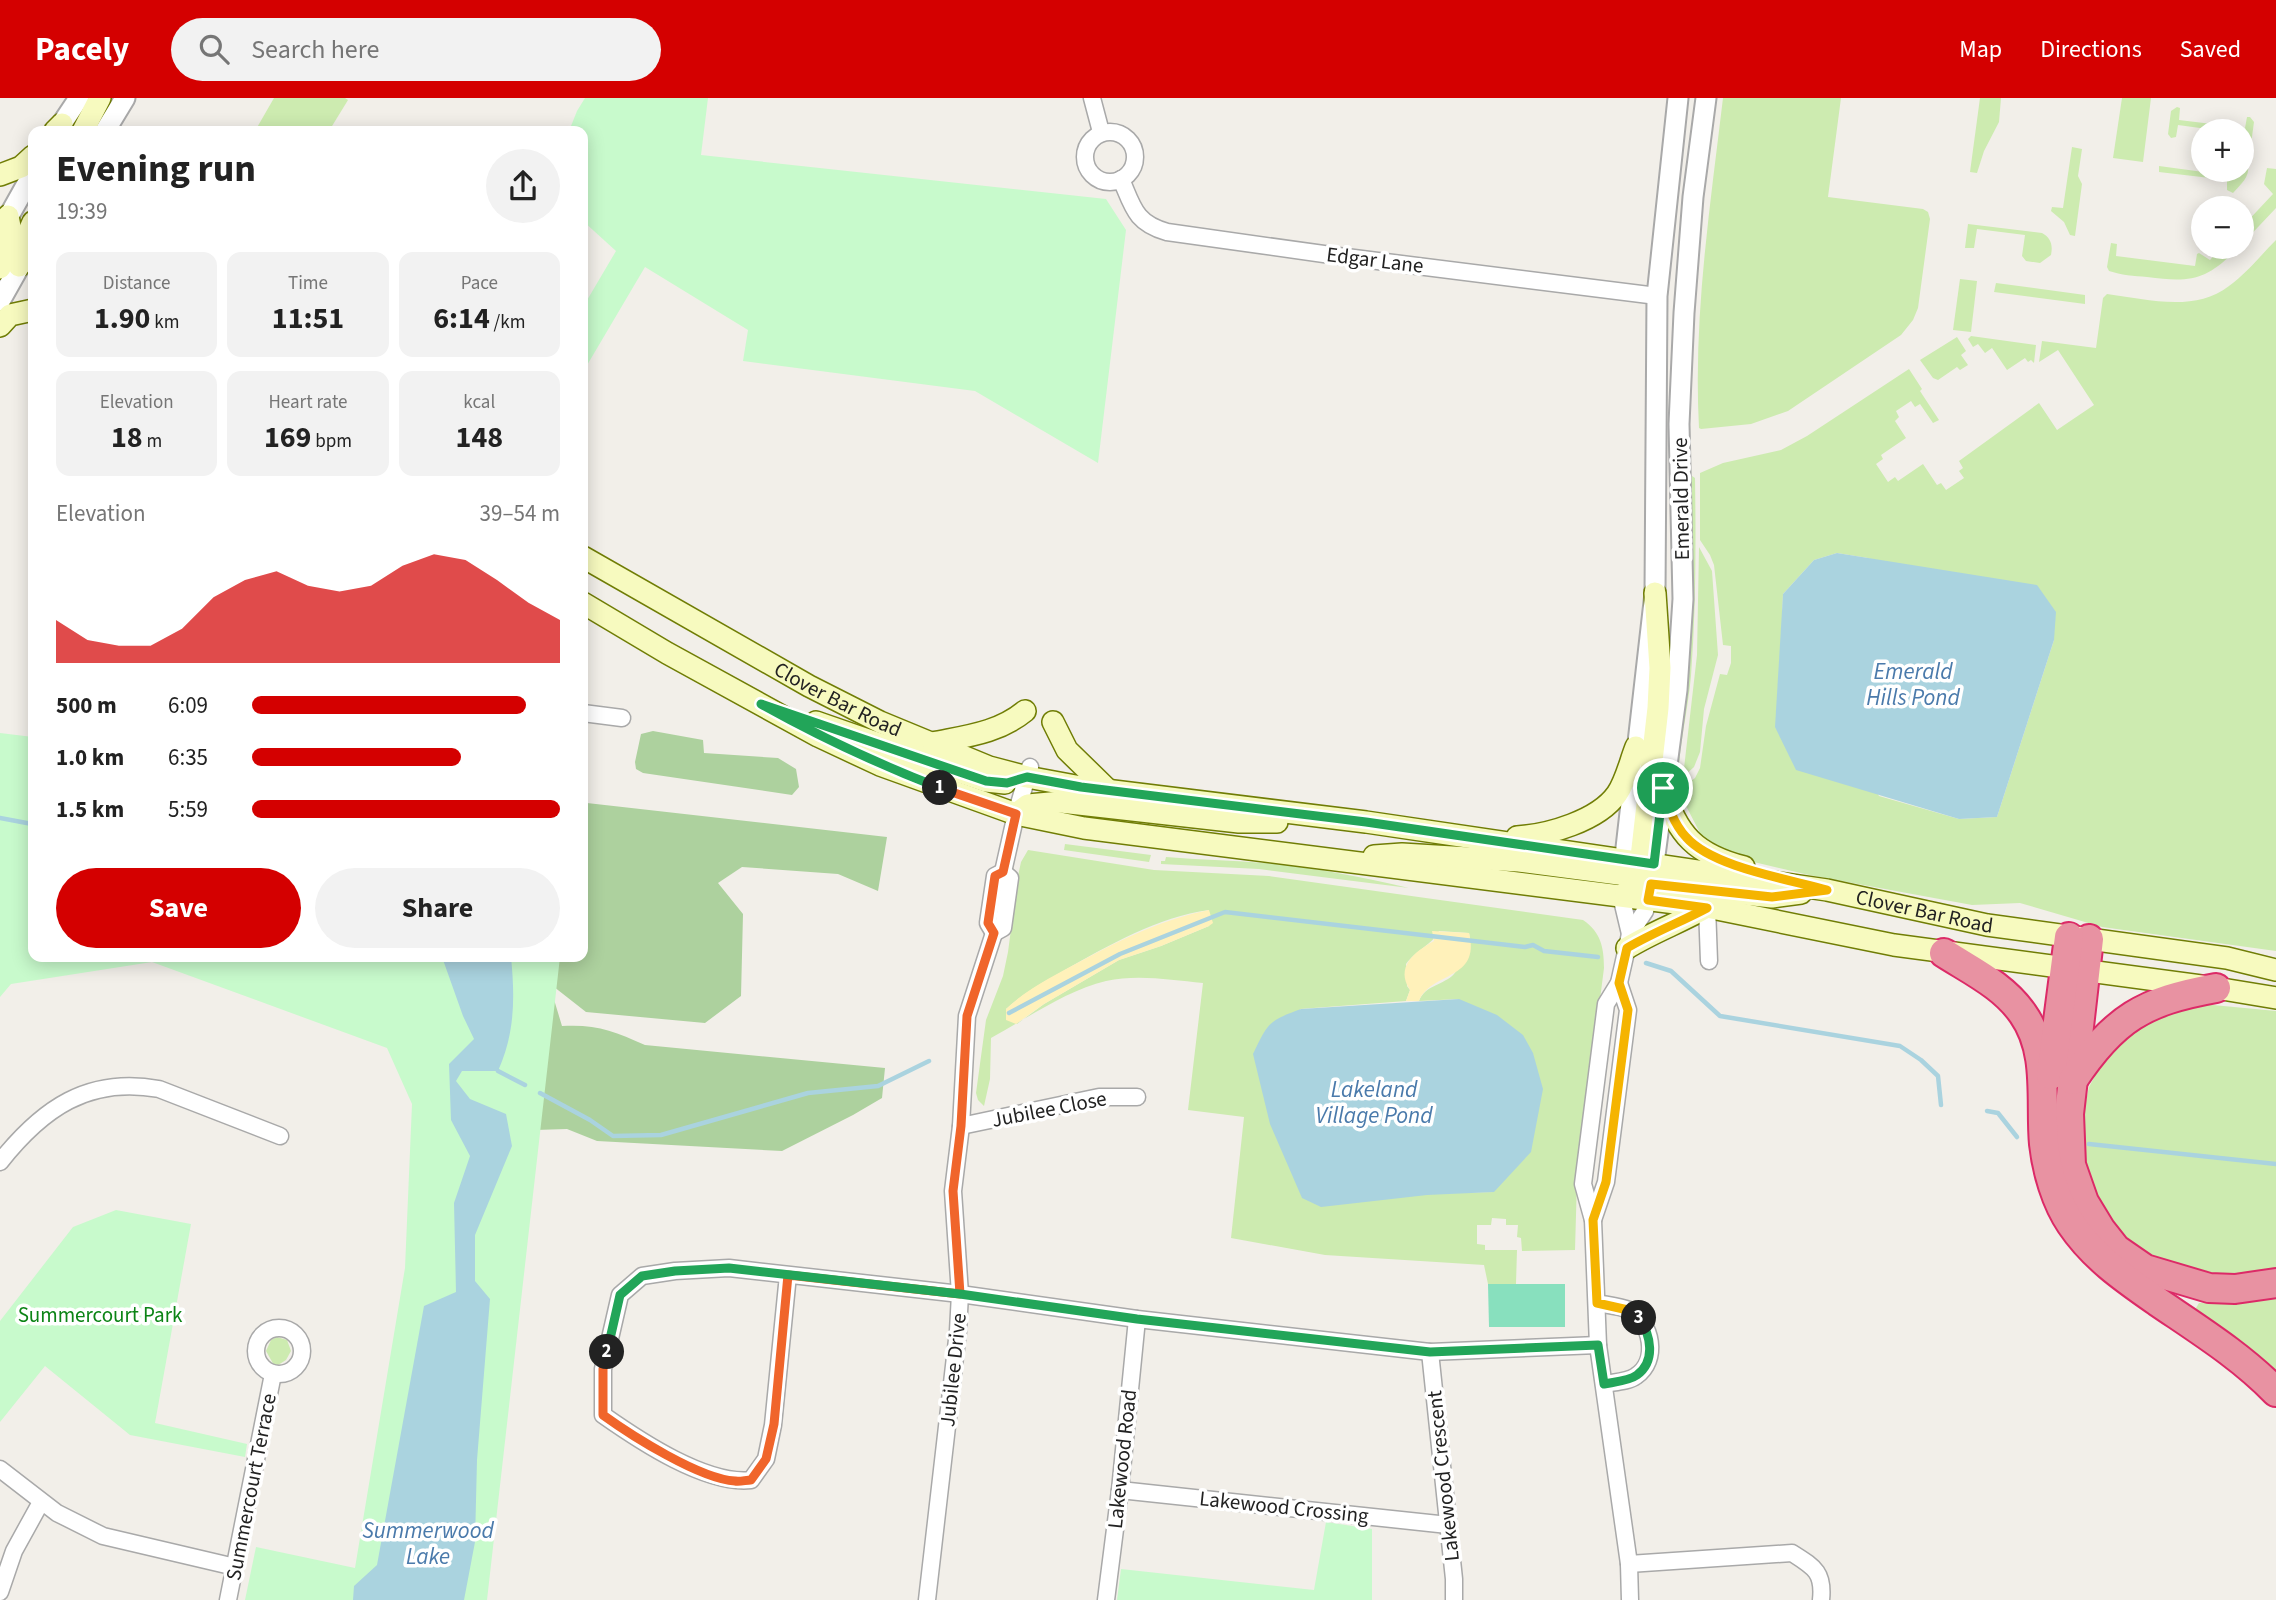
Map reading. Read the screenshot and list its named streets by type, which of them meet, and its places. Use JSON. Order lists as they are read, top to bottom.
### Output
{
  "streets": {
    "main road": ["Clover Bar Road"],
    "street": [
      "Edgar Lane",
      "Emerald Drive",
      "Jubilee Close",
      "Jubilee Drive",
      "Lakewood Road",
      "Lakewood Crescent",
      "Summercourt Terrace",
      "Lakewood Crossing"
    ]
  },
  "crossings": [
    ["Edgar Lane", "Emerald Drive"],
    ["Emerald Drive", "Clover Bar Road"],
    ["Clover Bar Road", "Jubilee Drive"],
    ["Jubilee Close", "Jubilee Drive"],
    ["Lakewood Road", "Lakewood Crossing"],
    ["Lakewood Crescent", "Lakewood Crossing"]
  ],
  "water": ["Emerald Hills Pond", "Lakeland Village Pond", "Summerwood Lake"],
  "parks": ["Summercourt Park"],
  "page": {
    "header": "Pacely",
    "search": "Search here",
    "nav": ["Map", "Directions", "Saved"],
    "map_buttons": ["+", "−"],
    "heading": ["Evening run", "19:39"],
    "stats": [
      ["Distance", "1.90 km"],
      ["Time", "11:51"],
      ["Pace", "6:14 /km"],
      ["Elevation", "18 m"],
      ["Heart rate", "169 bpm"],
      ["kcal", "148"]
    ],
    "chart": ["Elevation", "39–54 m"],
    "list": [
      {
        "name": "500 m",
        "note": "6:09"
      },
      {
        "name": "1.0 km",
        "note": "6:35"
      },
      {
        "name": "1.5 km",
        "note": "5:59"
      }
    ],
    "pins": ["1", "3", "2"],
    "buttons": ["Save", "Share"]
  }
}
